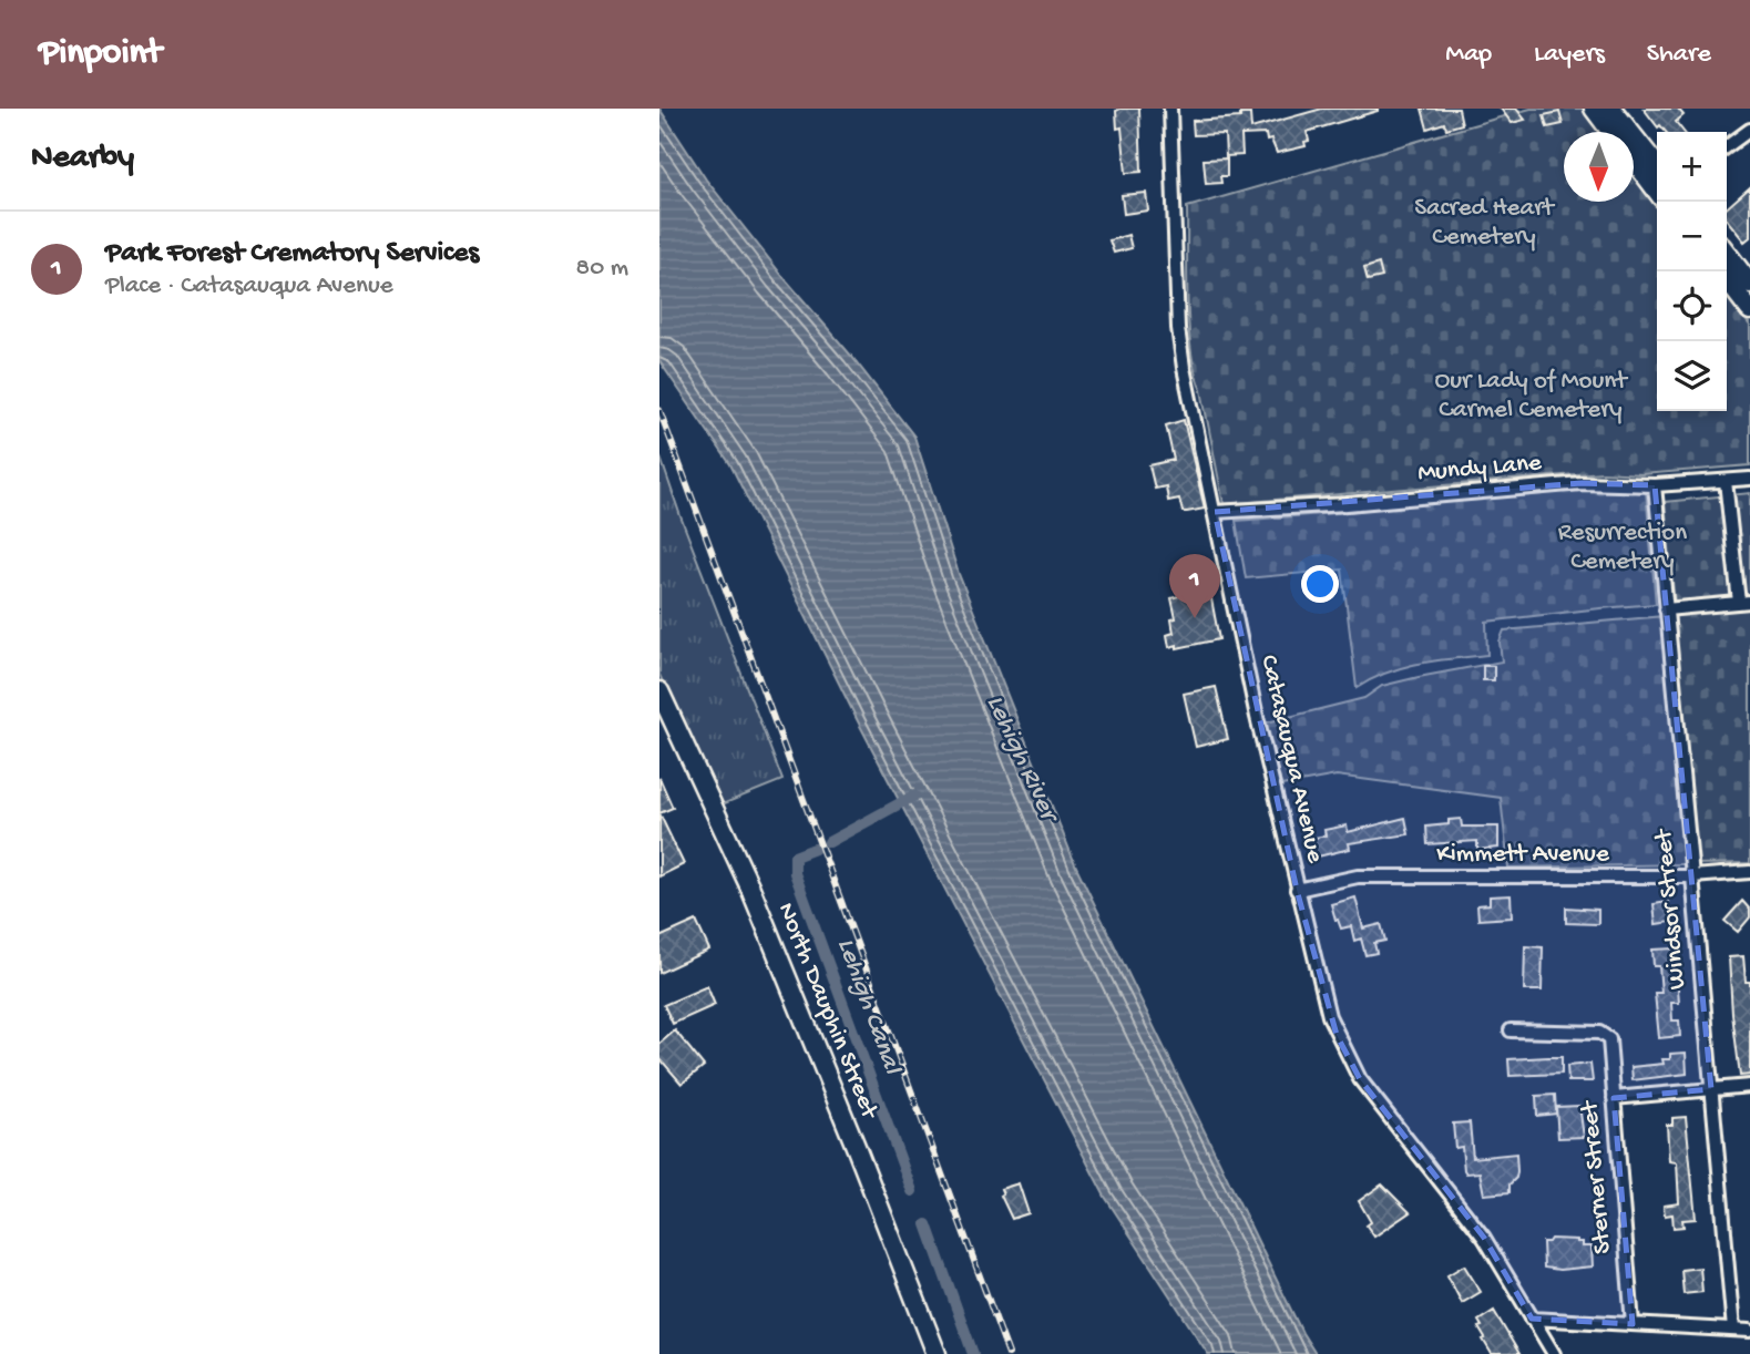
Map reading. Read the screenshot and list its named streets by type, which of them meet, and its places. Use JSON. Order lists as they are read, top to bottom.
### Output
{
  "streets": {
    "street": [
      "Mundy Lane",
      "Catasauqua Avenue",
      "Kimmett Avenue",
      "Windsor Street",
      "North Dauphin Street",
      "Sterner Street"
    ]
  },
  "crossings": [
    ["Mundy Lane", "Catasauqua Avenue"],
    ["Mundy Lane", "Windsor Street"],
    ["Catasauqua Avenue", "Kimmett Avenue"],
    ["Kimmett Avenue", "Windsor Street"]
  ],
  "water": ["Lehigh River", "Lehigh Canal"],
  "parks": ["Sacred Heart Cemetery", "Our Lady of Mount Carmel Cemetery", "Resurrection Cemetery"],
  "north": "bottom",
  "page": {
    "header": "Pinpoint",
    "nav": ["Map", "Layers", "Share"],
    "heading": "Nearby",
    "map_buttons": ["+", "−"],
    "list": [
      {
        "mark": "1",
        "name": "Park Forest Crematory Services",
        "note": "Place · Catasauqua Avenue",
        "value": "80 m"
      }
    ],
    "pins": "1"
  }
}
